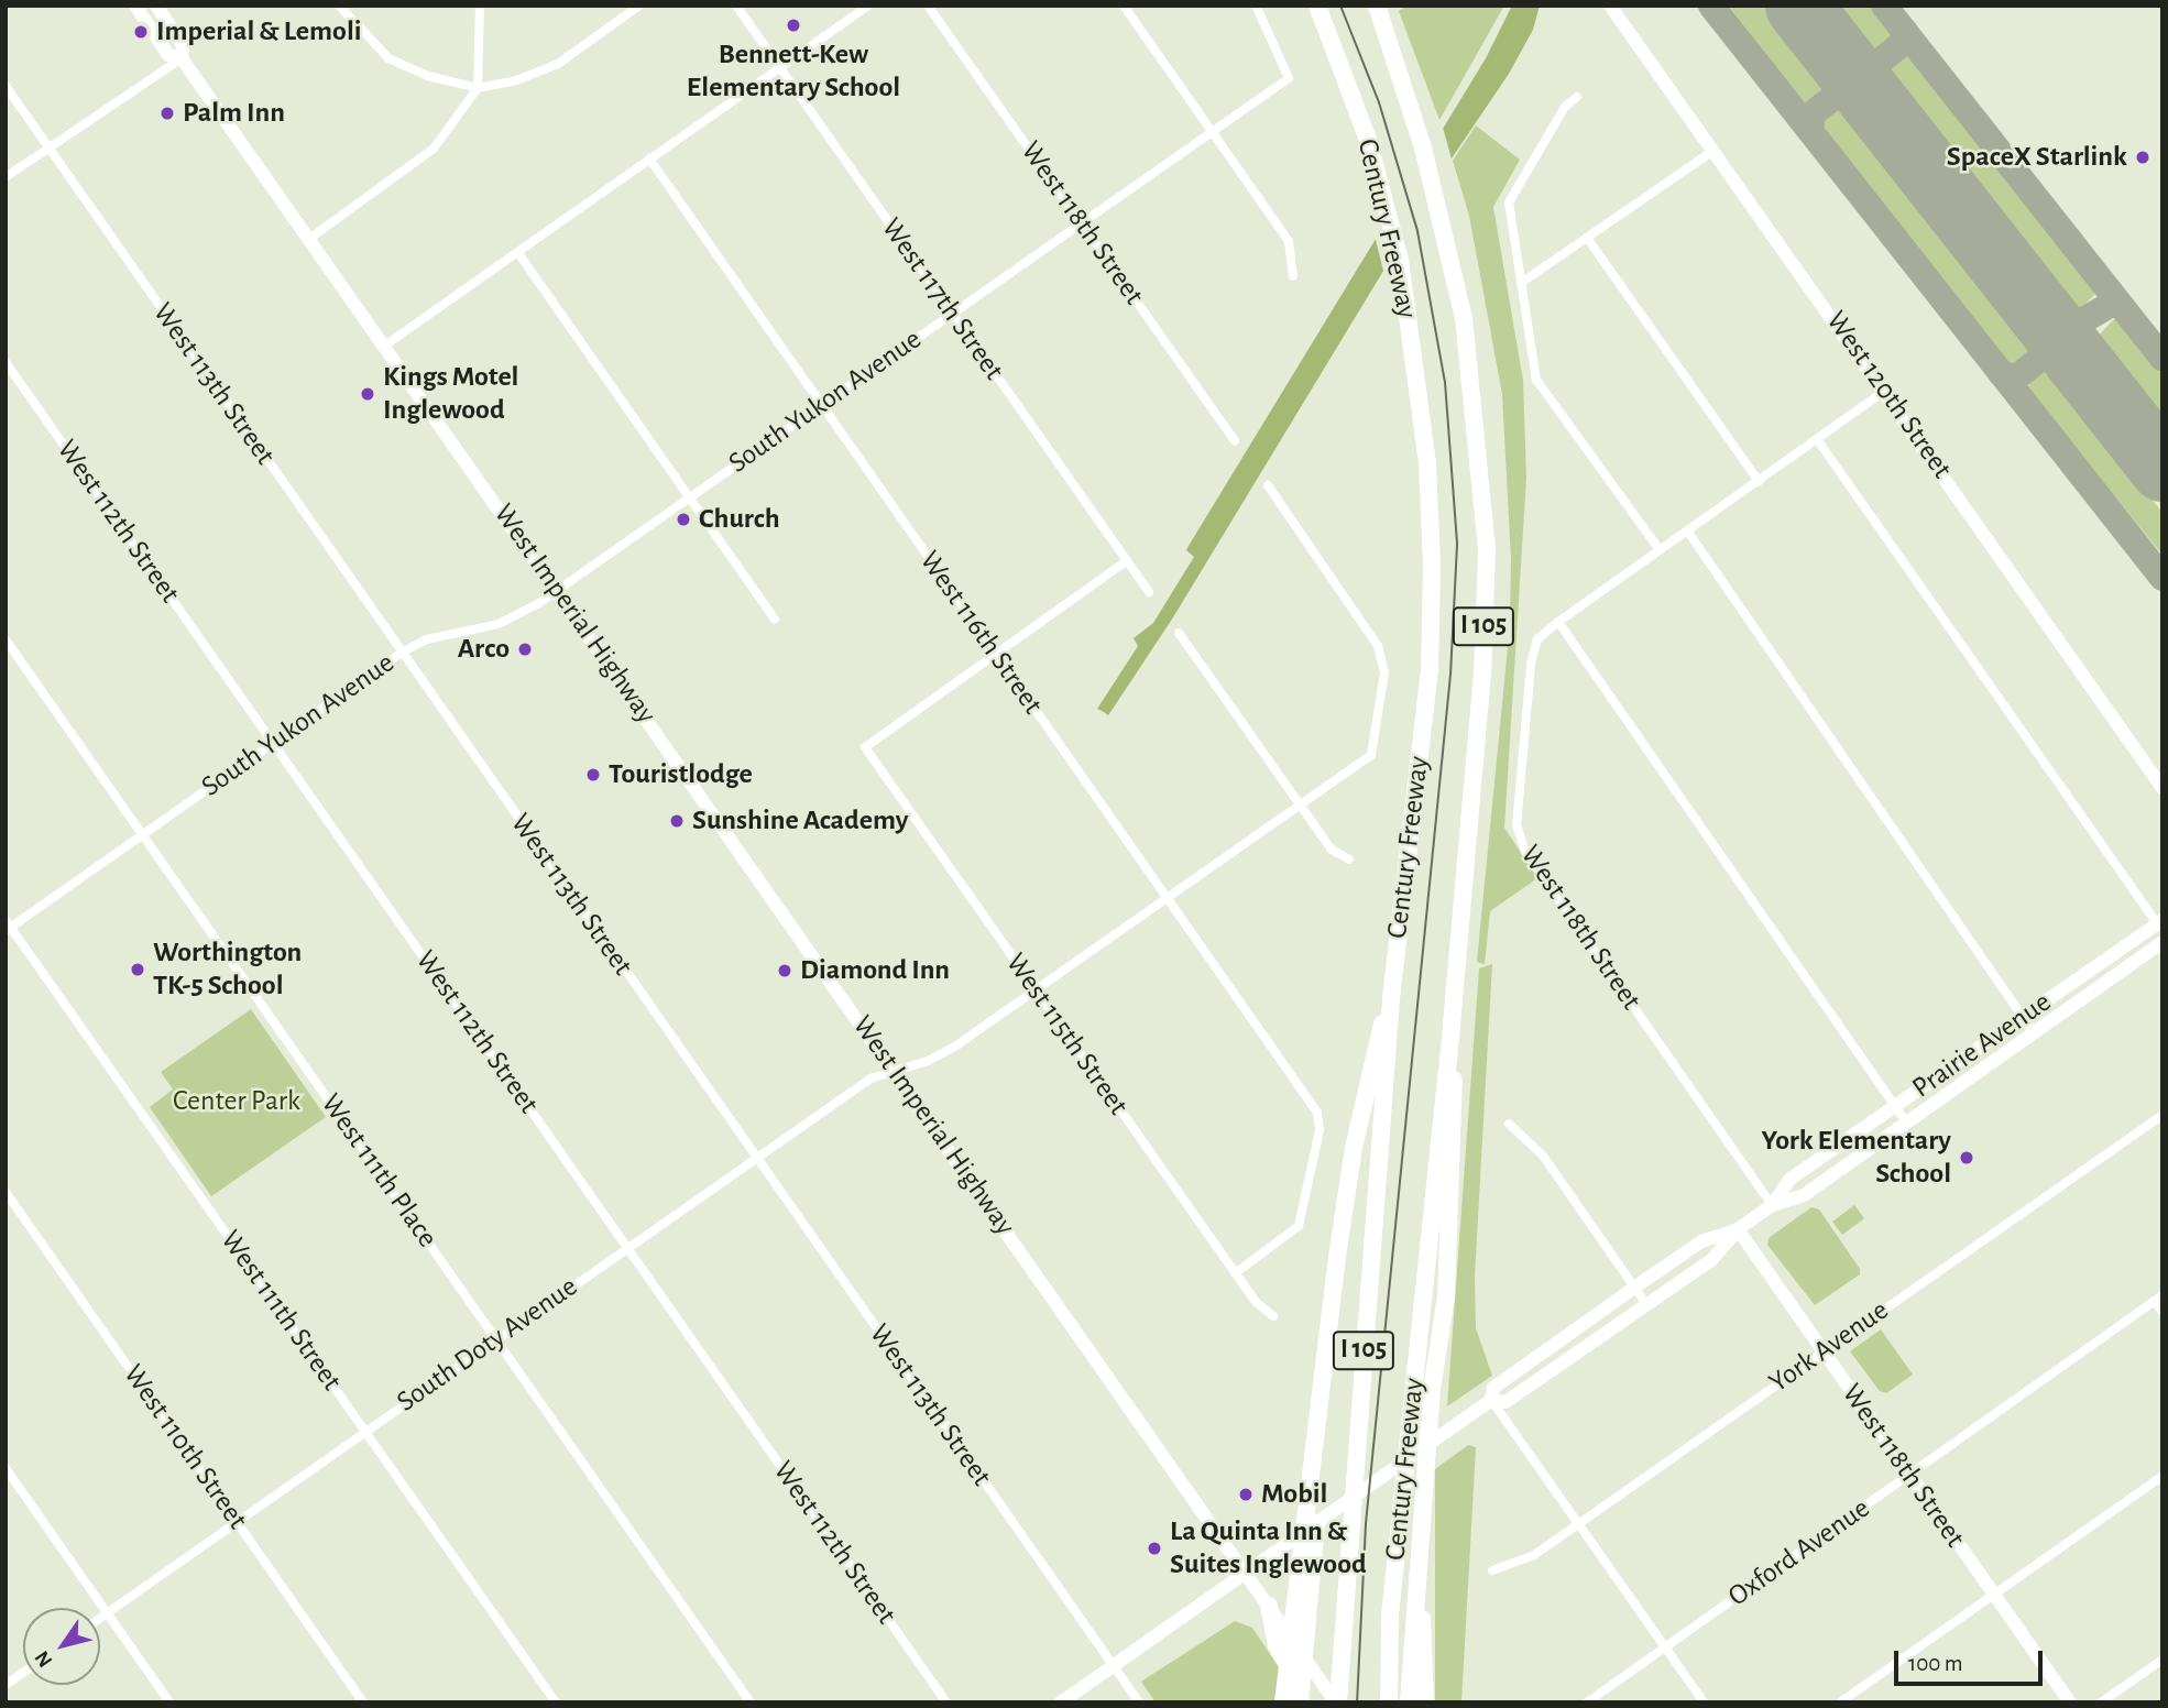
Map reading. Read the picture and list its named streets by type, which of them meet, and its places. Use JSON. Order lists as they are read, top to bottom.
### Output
{
  "streets": {
    "highway": ["Century Freeway", "I 105"],
    "main road": [
      "West 118th Street",
      "West 120th Street",
      "West Imperial Highway",
      "Prairie Avenue"
    ],
    "street": [
      "West 117th Street",
      "West 113th Street",
      "South Yukon Avenue",
      "West 112th Street",
      "West 116th Street",
      "West 115th Street",
      "West 111th Place",
      "West 111th Street",
      "South Doty Avenue",
      "York Avenue",
      "West 110th Street",
      "Oxford Avenue"
    ]
  },
  "crossings": [
    ["West 118th Street", "West 120th Street"],
    ["West 118th Street", "South Yukon Avenue"],
    ["West 118th Street", "Prairie Avenue"],
    ["West 118th Street", "York Avenue"],
    ["West 118th Street", "Oxford Avenue"],
    ["Century Freeway", "West Imperial Highway"],
    ["West 117th Street", "South Yukon Avenue"],
    ["West 113th Street", "South Yukon Avenue"],
    ["West 113th Street", "Prairie Avenue"],
    ["West 113th Street", "South Doty Avenue"],
    ["South Yukon Avenue", "West 112th Street"],
    ["South Yukon Avenue", "West Imperial Highway"],
    ["South Yukon Avenue", "West 116th Street"],
    ["South Yukon Avenue", "West 111th Place"],
    ["South Yukon Avenue", "West 111th Street"],
    ["West 112th Street", "South Doty Avenue"],
    ["West Imperial Highway", "Prairie Avenue"],
    ["West Imperial Highway", "South Doty Avenue"],
    ["West 116th Street", "West 115th Street"],
    ["West 116th Street", "South Doty Avenue"],
    ["West 115th Street", "South Doty Avenue"],
    ["West 111th Place", "South Doty Avenue"],
    ["West 111th Street", "South Doty Avenue"],
    ["South Doty Avenue", "West 110th Street"]
  ],
  "parks": ["Center Park"],
  "places": [
    "Bennett-Kew Elementary School",
    "Imperial & Lemoli",
    "Palm Inn",
    "SpaceX Starlink",
    "Kings Motel Inglewood",
    "Church",
    "Arco",
    "Touristlodge",
    "Sunshine Academy",
    "Worthington TK-5 School",
    "Diamond Inn",
    "York Elementary School",
    "Mobil",
    "La Quinta Inn & Suites Inglewood"
  ],
  "scale_bar": "100 m",
  "north": "bottom left"
}
